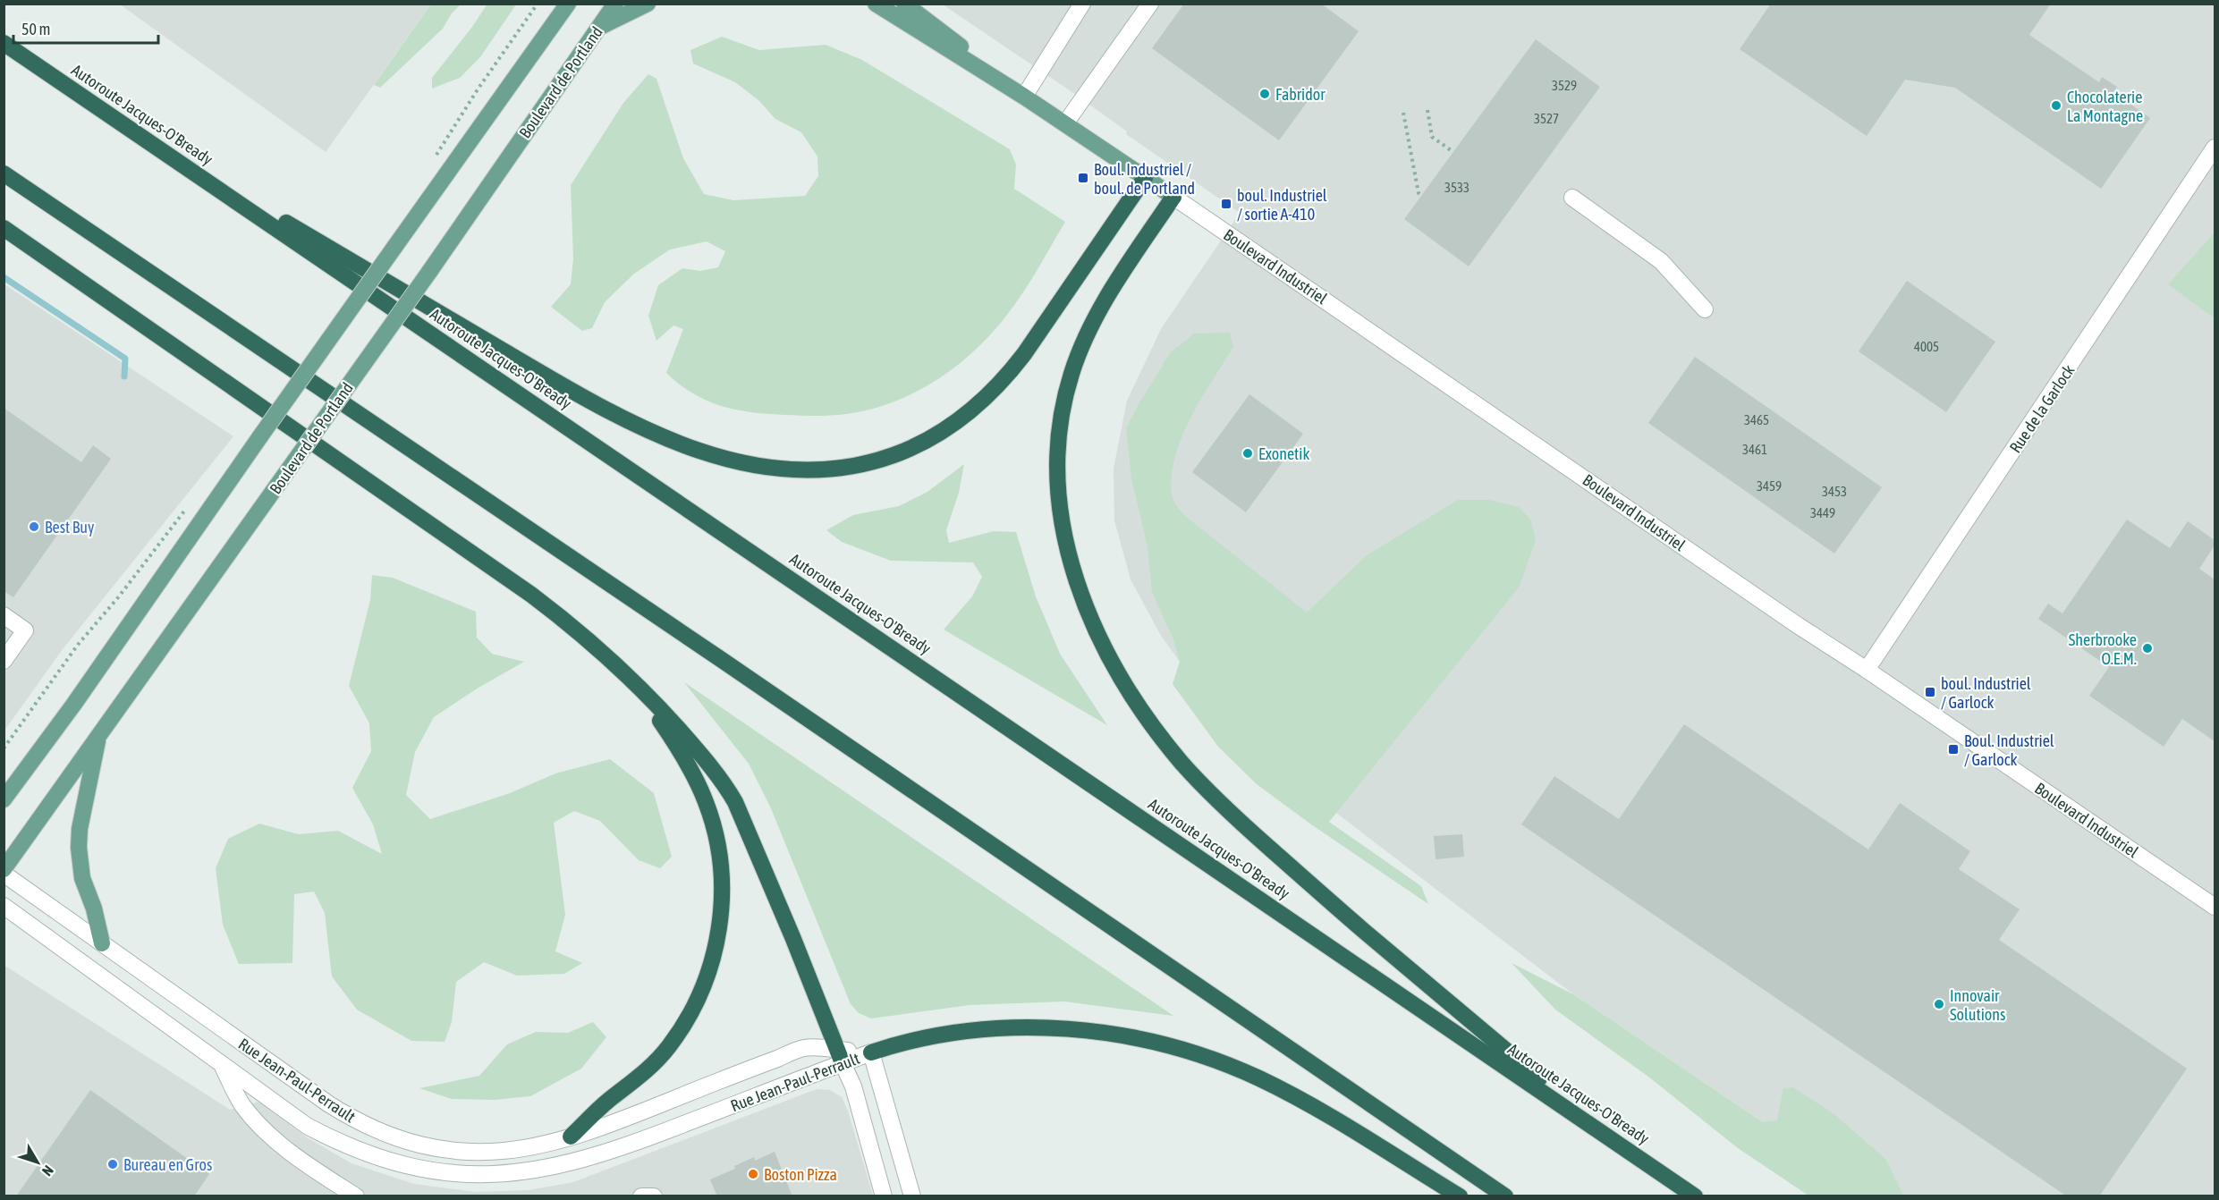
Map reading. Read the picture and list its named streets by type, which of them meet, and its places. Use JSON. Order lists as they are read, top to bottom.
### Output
{
  "streets": {
    "highway": ["Autoroute Jacques-O'Bready"],
    "main road": ["Boulevard de Portland", "Boulevard Industriel"],
    "street": ["Rue de la Garlock", "Rue Jean-Paul-Perrault"]
  },
  "crossings": [
    ["Boulevard de Portland", "Rue Jean-Paul-Perrault"],
    ["Boulevard Industriel", "Rue de la Garlock"]
  ],
  "places": {
    "other": [
      "Fabridor",
      "Chocolaterie La Montagne",
      "Exonetik",
      "Best Buy",
      "Sherbrooke O.E.M.",
      "Innovair Solutions",
      "Bureau en Gros",
      "Boston Pizza"
    ],
    "transit": [
      "Boul. Industriel / boul. de Portland",
      "boul. Industriel / sortie A-410",
      "boul. Industriel / Garlock",
      "Boul. Industriel / Garlock"
    ]
  },
  "house_numbers": [
    "3529",
    "3527",
    "3533",
    "4005",
    "3465",
    "3461",
    "3459",
    "3453",
    "3449"
  ],
  "scale_bar": "50 m",
  "north": "bottom right"
}
